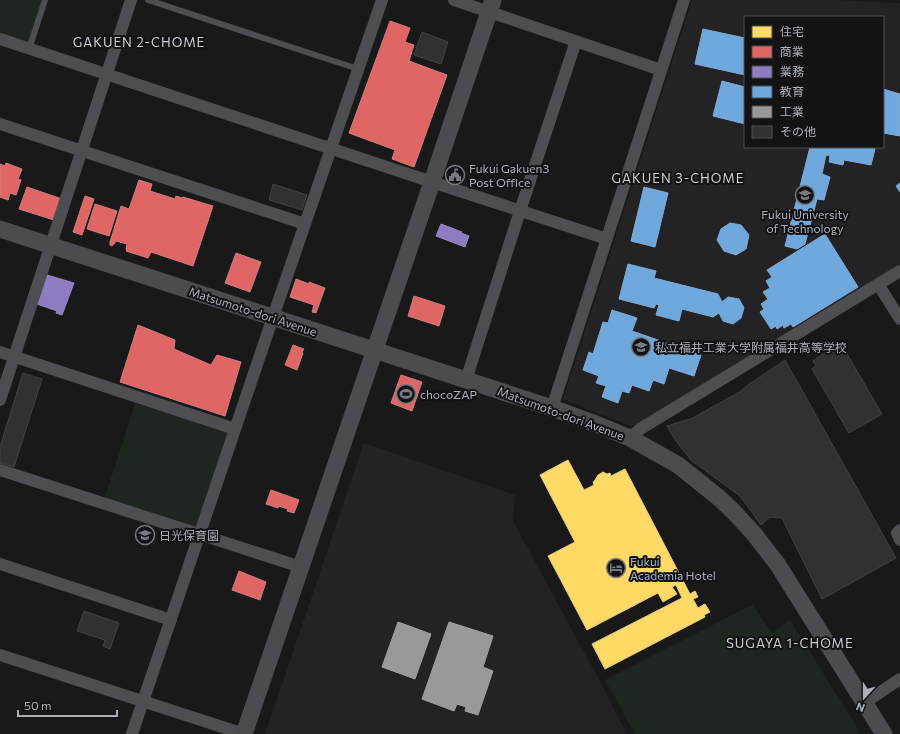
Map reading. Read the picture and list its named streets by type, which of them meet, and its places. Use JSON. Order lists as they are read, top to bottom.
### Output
{
  "streets": {
    "street": ["Matsumoto-dori Avenue"]
  },
  "districts": ["GAKUEN 2-CHOME", "GAKUEN 3-CHOME", "SUGAYA 1-CHOME"],
  "places": {
    "public building": ["Fukui Gakuen3 Post Office"],
    "school or university": ["Fukui University of Technology", "私立福井工業大学附属福井高等学校", "日光保育園"],
    "sports": ["chocoZAP"],
    "hotel": ["Fukui Academia Hotel"]
  },
  "legend": [
    "住宅",
    "商業",
    "業務",
    "教育",
    "工業",
    "その他"
  ],
  "scale_bar": "50 m",
  "north": "bottom"
}
